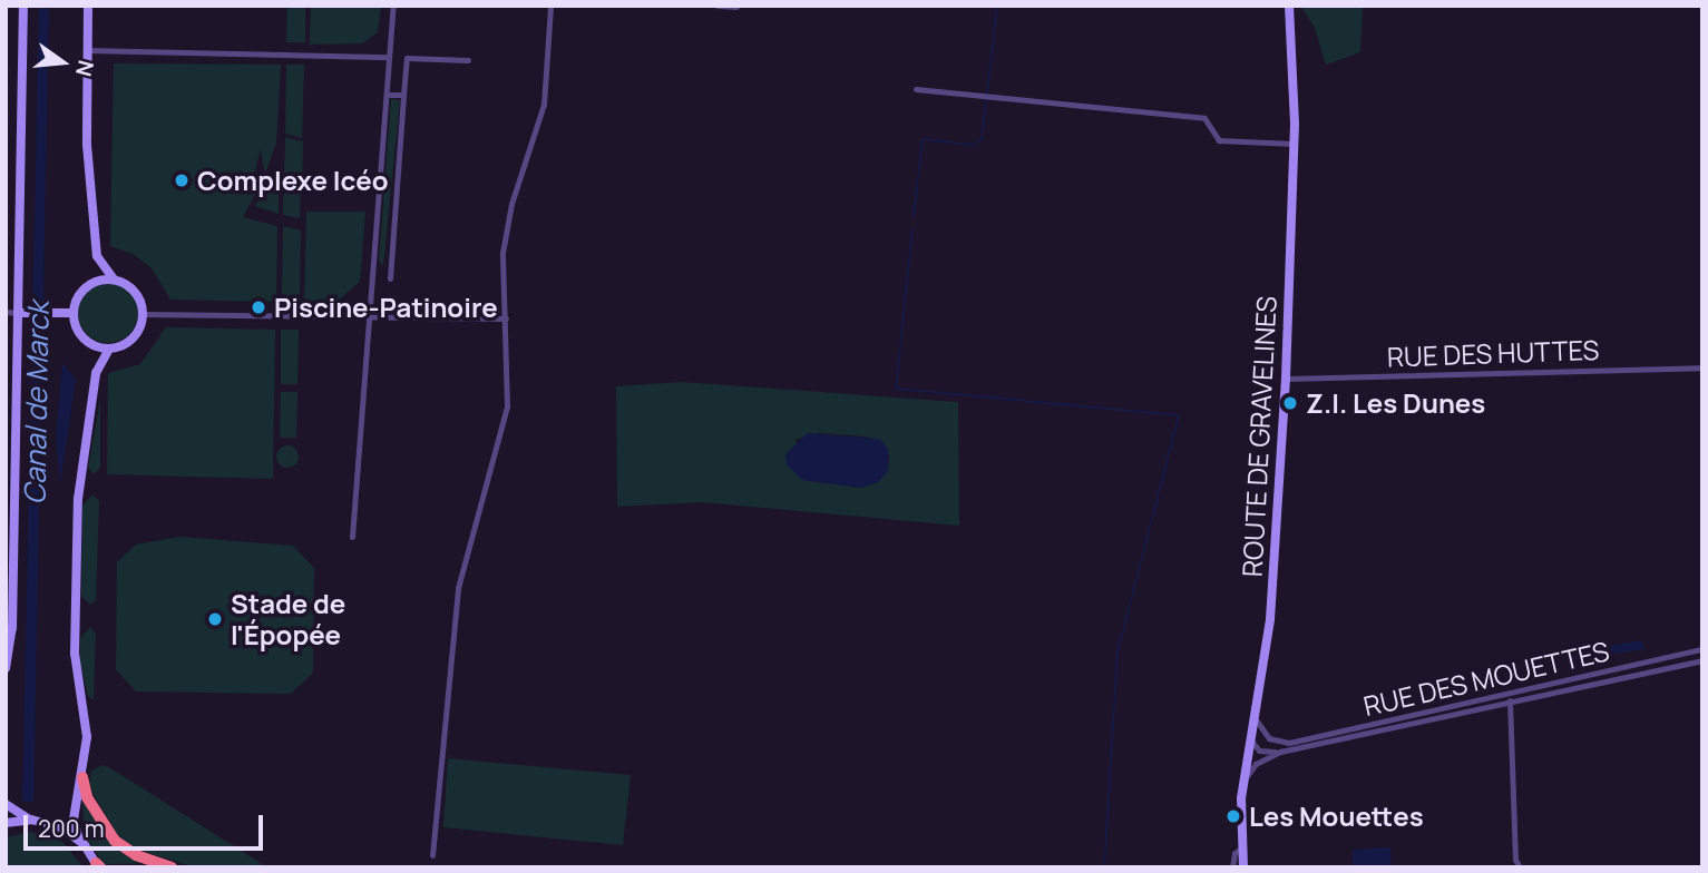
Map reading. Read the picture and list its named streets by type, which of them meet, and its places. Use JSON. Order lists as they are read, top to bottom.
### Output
{
  "streets": {
    "street": ["RUE DES HUTTES", "ROUTE DE GRAVELINES", "RUE DES MOUETTES"]
  },
  "crossings": [
    ["RUE DES HUTTES", "ROUTE DE GRAVELINES"],
    ["ROUTE DE GRAVELINES", "RUE DES MOUETTES"]
  ],
  "water": ["Canal de Marck"],
  "places": [
    "Complexe Icéo",
    "Piscine-Patinoire",
    "Z.I. Les Dunes",
    "Stade de l'Épopée",
    "Les Mouettes"
  ],
  "scale_bar": "200 m",
  "north": "right"
}
